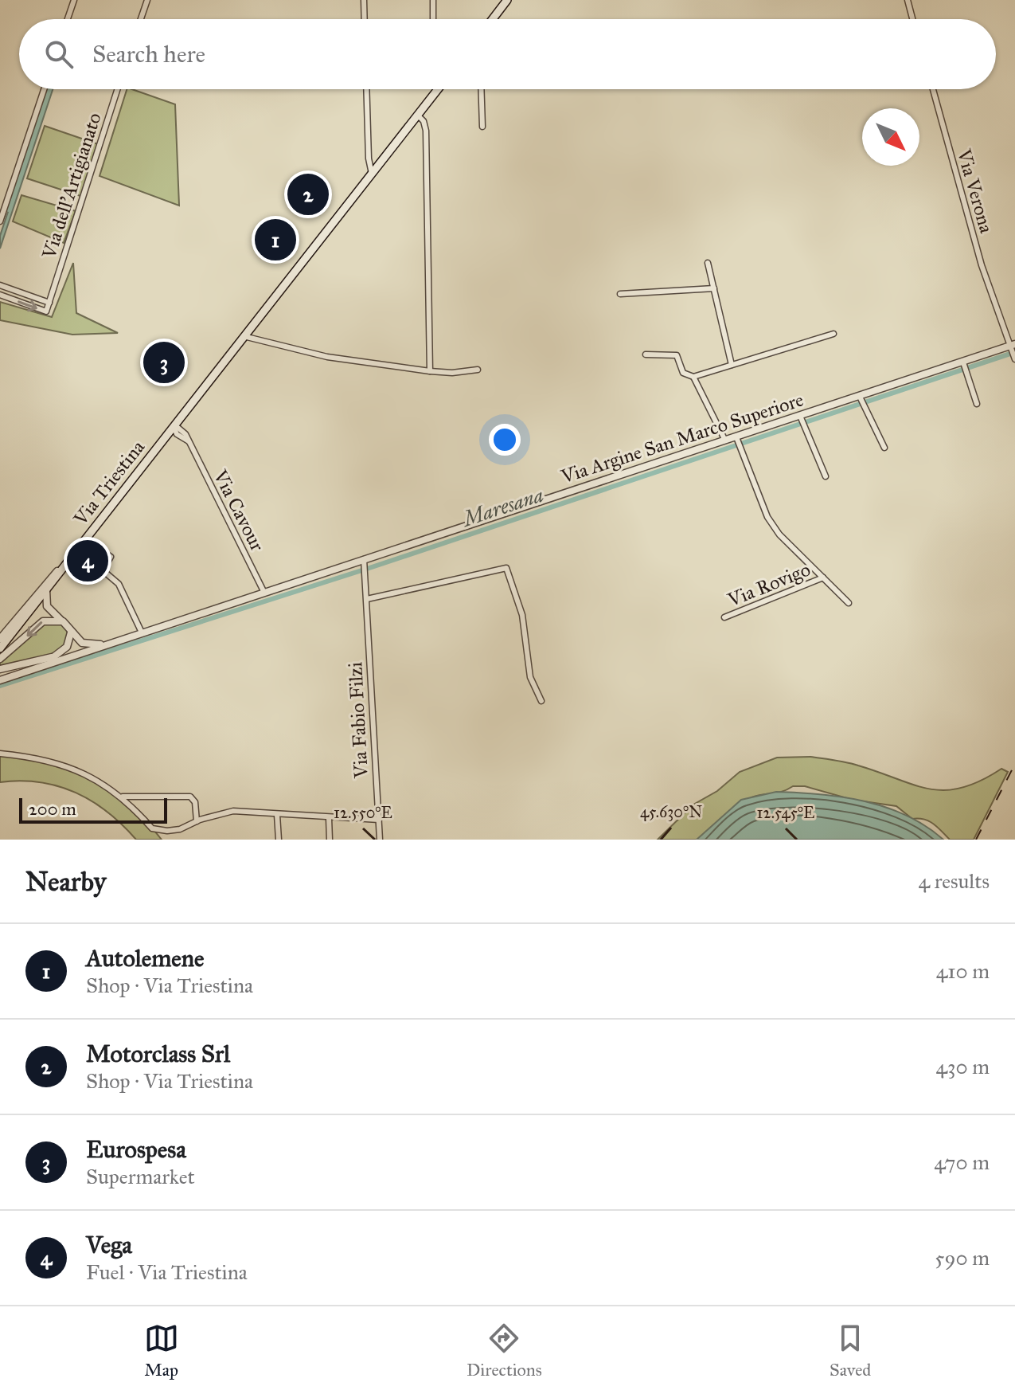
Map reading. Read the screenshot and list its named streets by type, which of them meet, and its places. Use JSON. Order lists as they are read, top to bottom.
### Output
{
  "streets": {
    "main road": ["Via Triestina"],
    "street": [
      "Via dell'Artigianato",
      "Via Verona",
      "Via Argine San Marco Superiore",
      "Via Cavour",
      "Via Rovigo",
      "Via Fabio Filzi"
    ]
  },
  "crossings": [
    ["Via Verona", "Via Argine San Marco Superiore"],
    ["Via Argine San Marco Superiore", "Via Cavour"],
    ["Via Argine San Marco Superiore", "Via Rovigo"],
    ["Via Argine San Marco Superiore", "Via Fabio Filzi"],
    ["Via Triestina", "Via Cavour"]
  ],
  "water": ["Maresana"],
  "scale_bar": "200 m",
  "north": "bottom right",
  "page": {
    "search": "Search here",
    "pins": [
      "2",
      "1",
      "3",
      "4"
    ],
    "scale": "200 m",
    "heading": ["Nearby", "4 results"],
    "list": [
      {
        "mark": "1",
        "name": "Autolemene",
        "note": "Shop · Via Triestina",
        "value": "410 m"
      },
      {
        "mark": "2",
        "name": "Motorclass Srl",
        "note": "Shop · Via Triestina",
        "value": "430 m"
      },
      {
        "mark": "3",
        "name": "Eurospesa",
        "note": "Supermarket",
        "value": "470 m"
      },
      {
        "mark": "4",
        "name": "Vega",
        "note": "Fuel · Via Triestina",
        "value": "590 m"
      }
    ],
    "nav": ["Map", "Directions", "Saved"]
  },
  "coordinates": ["45.630°N", "12.550°E", "12.545°E"]
}
